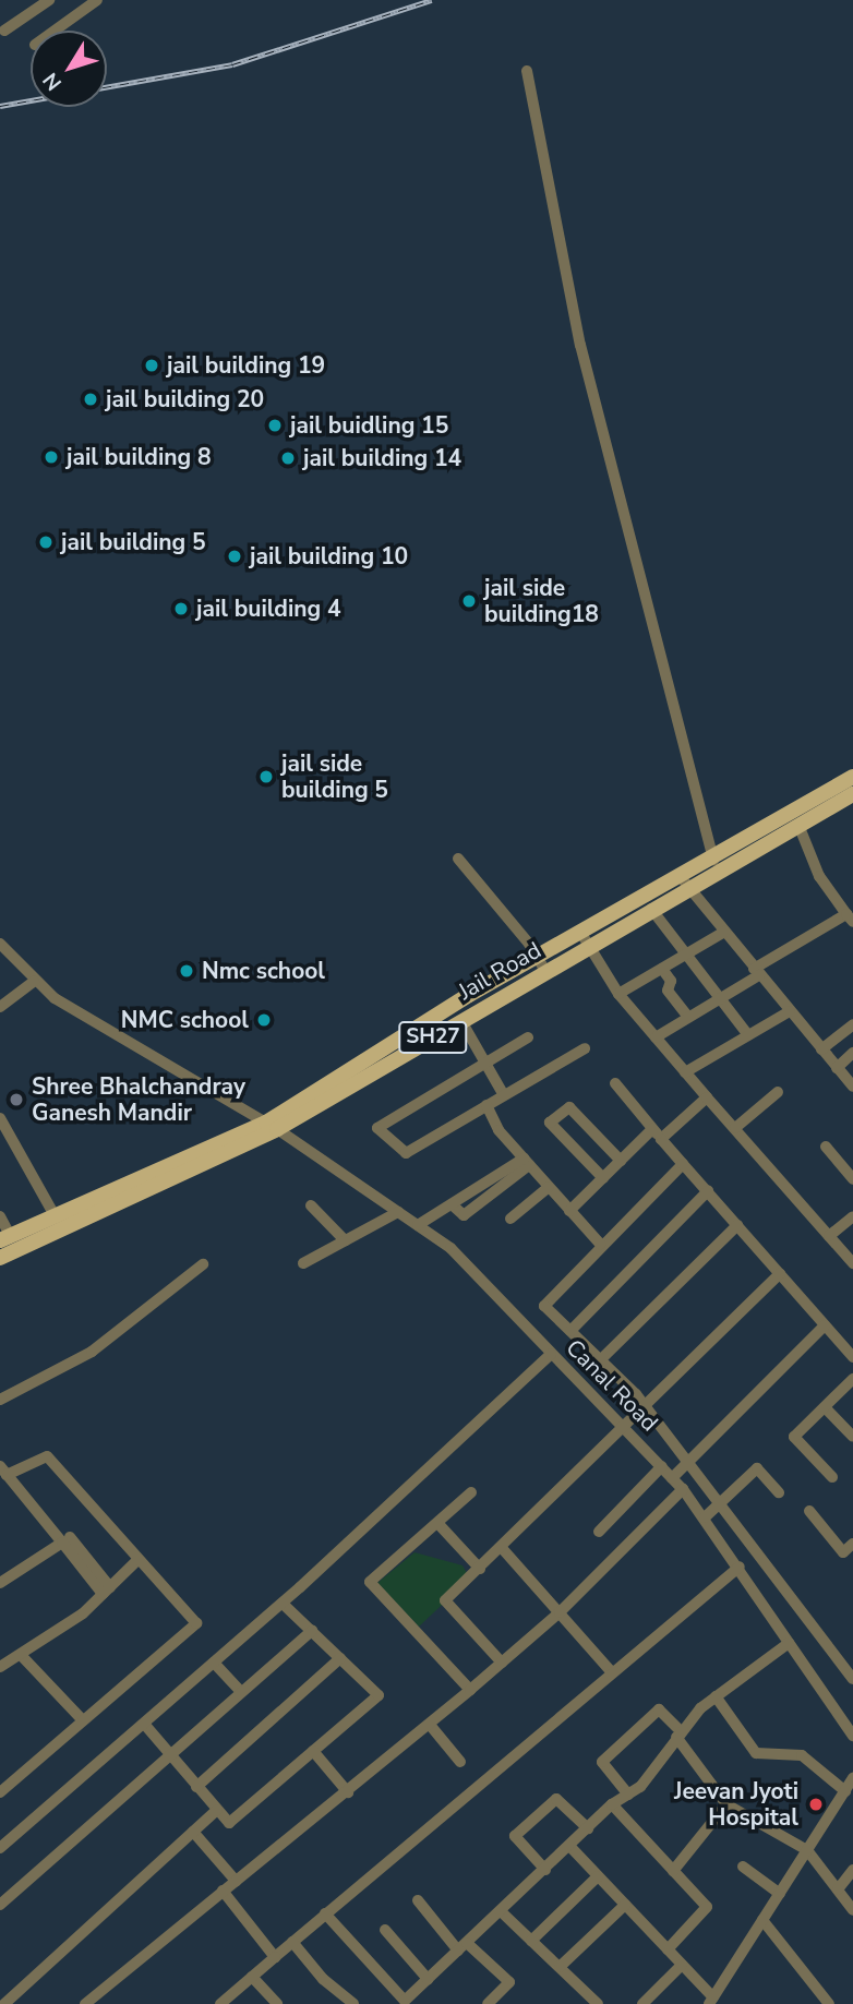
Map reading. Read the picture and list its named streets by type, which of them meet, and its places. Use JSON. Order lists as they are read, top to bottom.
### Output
{
  "streets": {
    "main road": ["Jail Road", "SH27"],
    "street": ["Canal Road"]
  },
  "crossings": [
    ["Jail Road", "Canal Road"]
  ],
  "places": [
    "jail building 19",
    "jail building 20",
    "jail buidling 15",
    "jail building 8",
    "jail building 14",
    "jail building 5",
    "jail building 10",
    "jail side building18",
    "jail building 4",
    "jail side building 5",
    "Nmc school",
    "NMC school",
    "Shree Bhalchandray Ganesh Mandir",
    "Jeevan Jyoti Hospital"
  ],
  "north": "bottom left"
}
